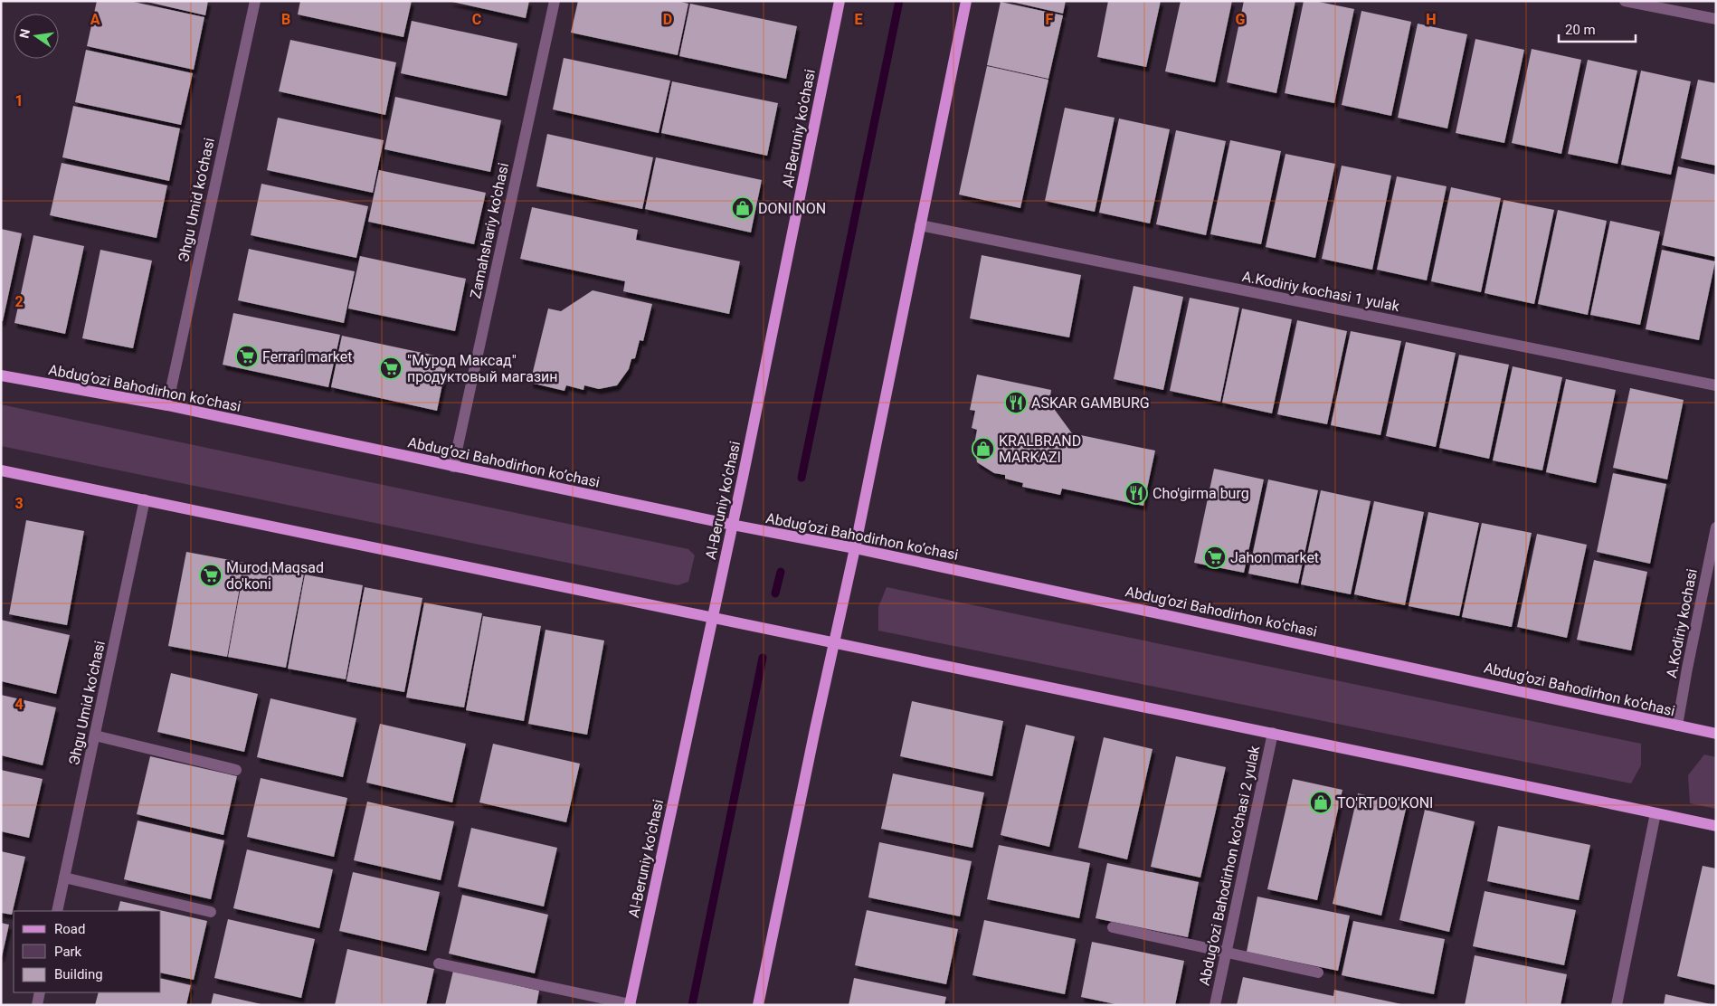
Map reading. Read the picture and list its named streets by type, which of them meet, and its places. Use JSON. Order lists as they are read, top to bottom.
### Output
{
  "streets": {
    "main road": ["Al-Beruniy ko’chasi", "Abdug’ozi Bahodirhon ko’chasi"],
    "street": [
      "Эhgu Umid ko’chasi",
      "Zamahshariy ko'chasi",
      "A.Kodiriy kochasi 1 yulak",
      "A.Kodiriy kochasi",
      "Abdug’ozi Bahodirhon ko’chasi 2 yulak"
    ]
  },
  "crossings": [
    ["Al-Beruniy ko’chasi", "Abdug’ozi Bahodirhon ko’chasi"],
    ["Эhgu Umid ko’chasi", "Abdug’ozi Bahodirhon ko’chasi"],
    ["Zamahshariy ko'chasi", "Abdug’ozi Bahodirhon ko’chasi"],
    ["Abdug’ozi Bahodirhon ko’chasi", "A.Kodiriy kochasi"]
  ],
  "places": {
    "shop": ["DONI NON", "KRALBRAND MARKAZI", "TO'RT DO'KONI"],
    "supermarket": [
      "Ferrari market",
      "\"Мурод Максад\" продуктовый магазин",
      "Jahon market",
      "Murod Maqsad do'koni"
    ],
    "restaurant": ["ASKAR GAMBURG", "Cho'girma burg"]
  },
  "legend": ["Road", "Park", "Building"],
  "scale_bar": "20 m",
  "north": "left",
  "grid": {
    "columns": [
      "A",
      "B",
      "C",
      "D",
      "E",
      "F",
      "G",
      "H"
    ],
    "rows": [
      "1",
      "2",
      "3",
      "4"
    ]
  }
}
